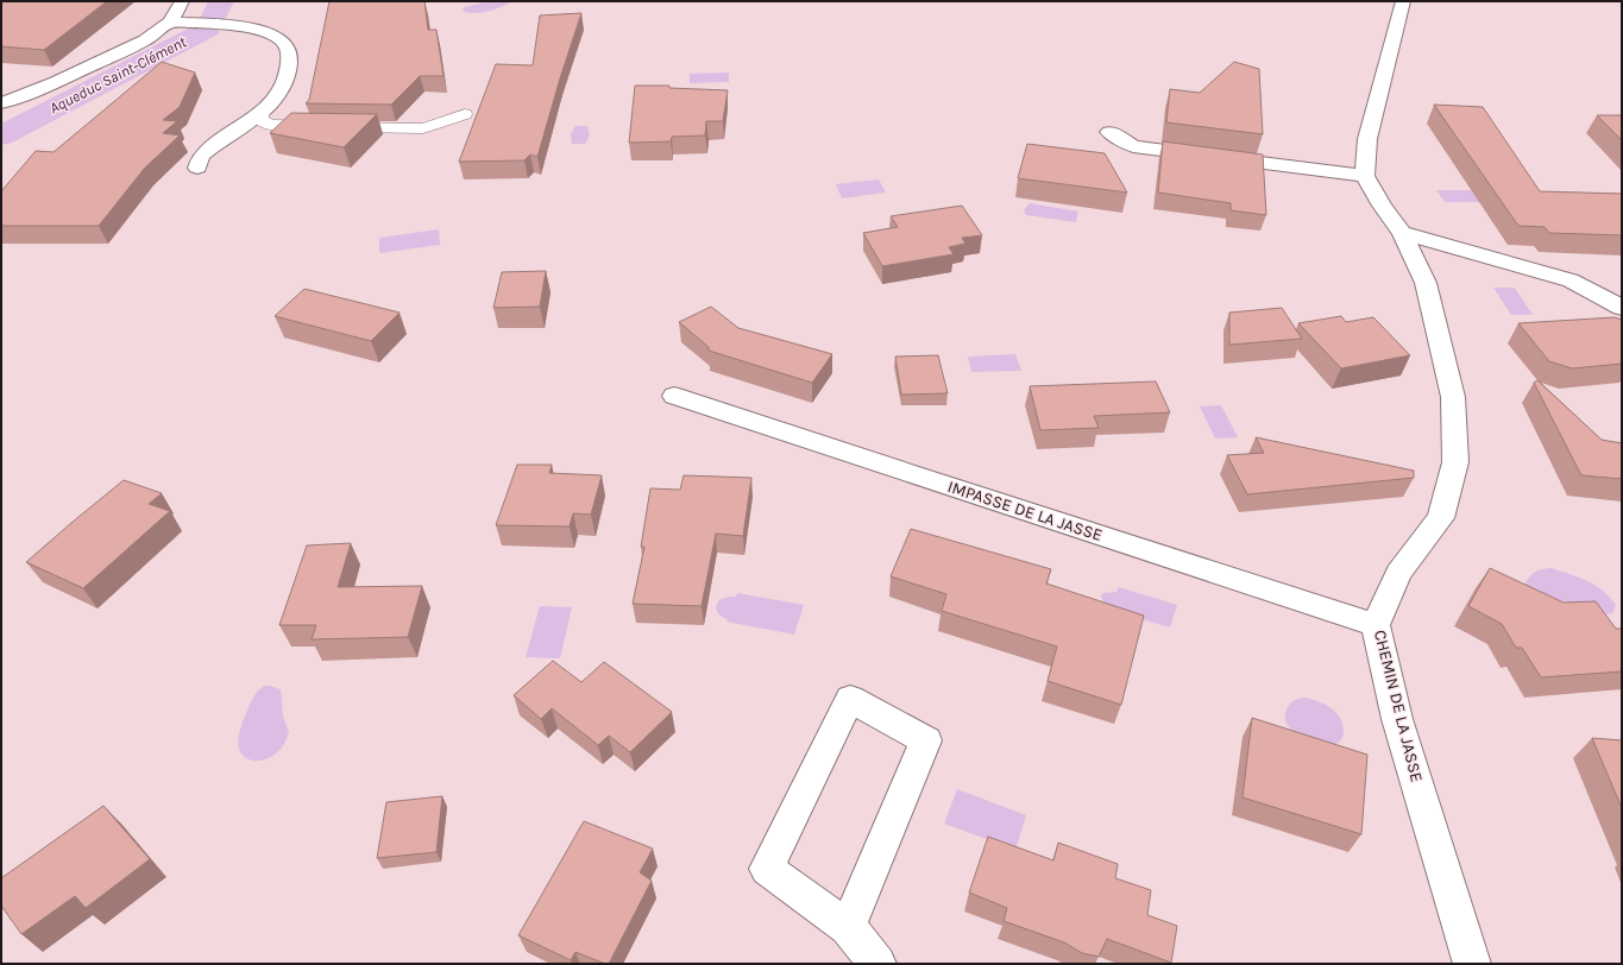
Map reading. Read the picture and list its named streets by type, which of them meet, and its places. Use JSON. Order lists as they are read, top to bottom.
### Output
{
  "streets": {
    "street": ["IMPASSE DE LA JASSE", "CHEMIN DE LA JASSE"]
  },
  "crossings": [
    ["IMPASSE DE LA JASSE", "CHEMIN DE LA JASSE"]
  ],
  "water": ["Aqueduc Saint-Clément"]
}
